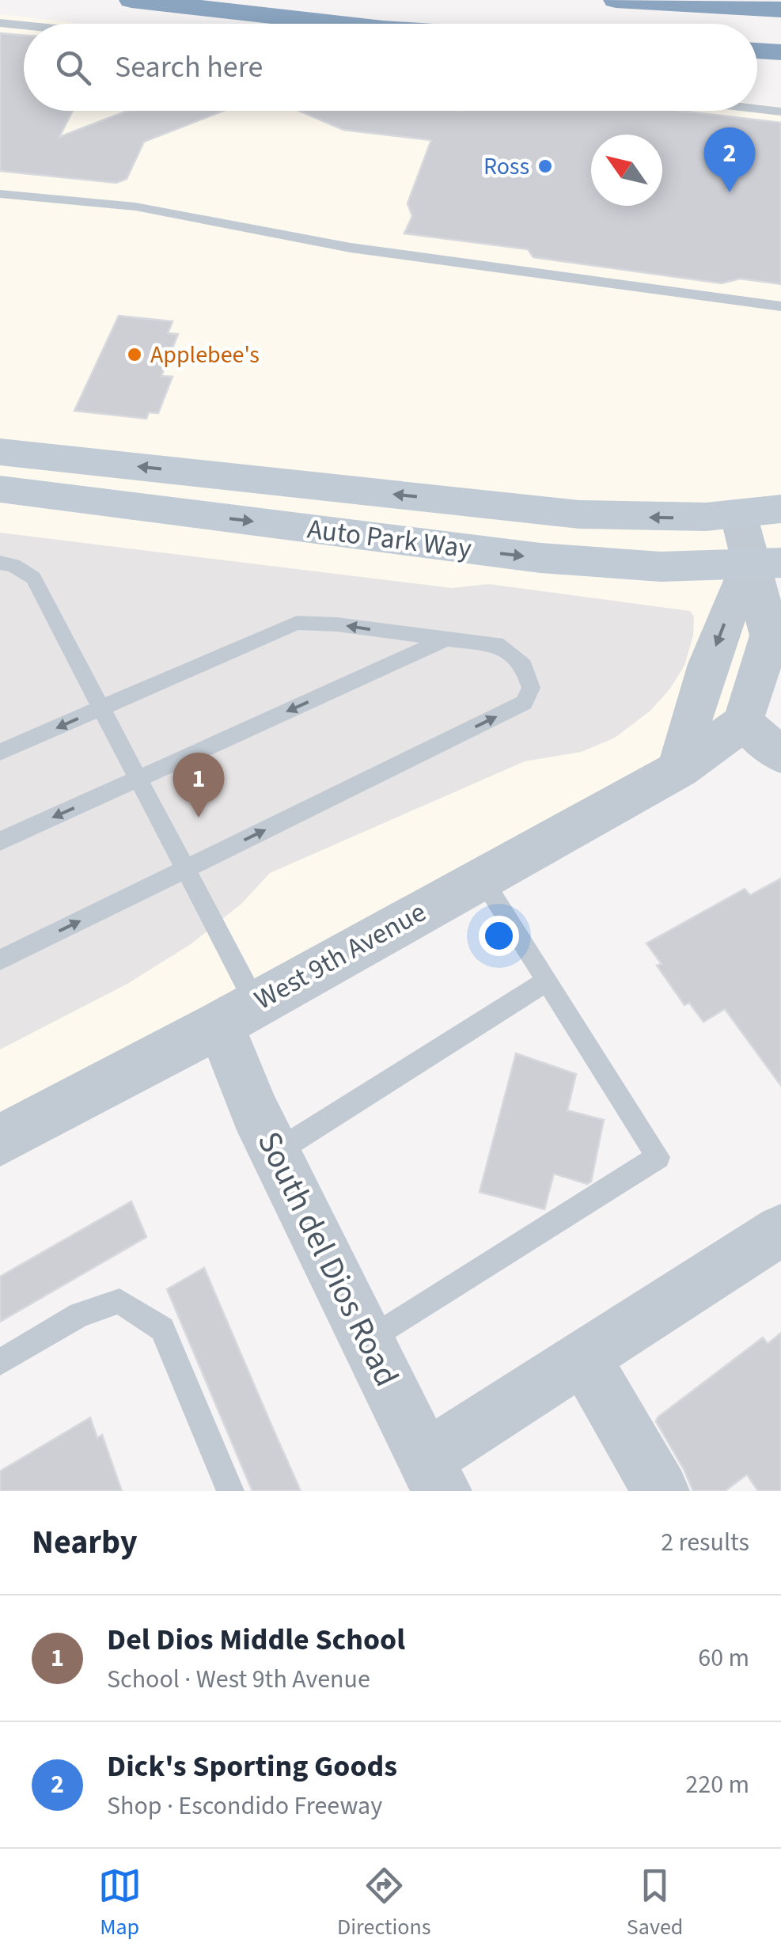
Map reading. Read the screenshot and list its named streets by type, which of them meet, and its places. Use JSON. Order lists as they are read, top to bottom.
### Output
{
  "streets": {
    "main road": ["Auto Park Way"],
    "street": ["West 9th Avenue", "South del Dios Road"]
  },
  "crossings": [
    ["West 9th Avenue", "South del Dios Road"]
  ],
  "places": ["Ross", "Applebee's"],
  "north": "top left",
  "page": {
    "search": "Search here",
    "pins": ["2", "1"],
    "heading": ["Nearby", "2 results"],
    "list": [
      {
        "mark": "1",
        "name": "Del Dios Middle School",
        "note": "School · West 9th Avenue",
        "value": "60 m"
      },
      {
        "mark": "2",
        "name": "Dick's Sporting Goods",
        "note": "Shop · Escondido Freeway",
        "value": "220 m"
      }
    ],
    "nav": ["Map", "Directions", "Saved"]
  }
}
